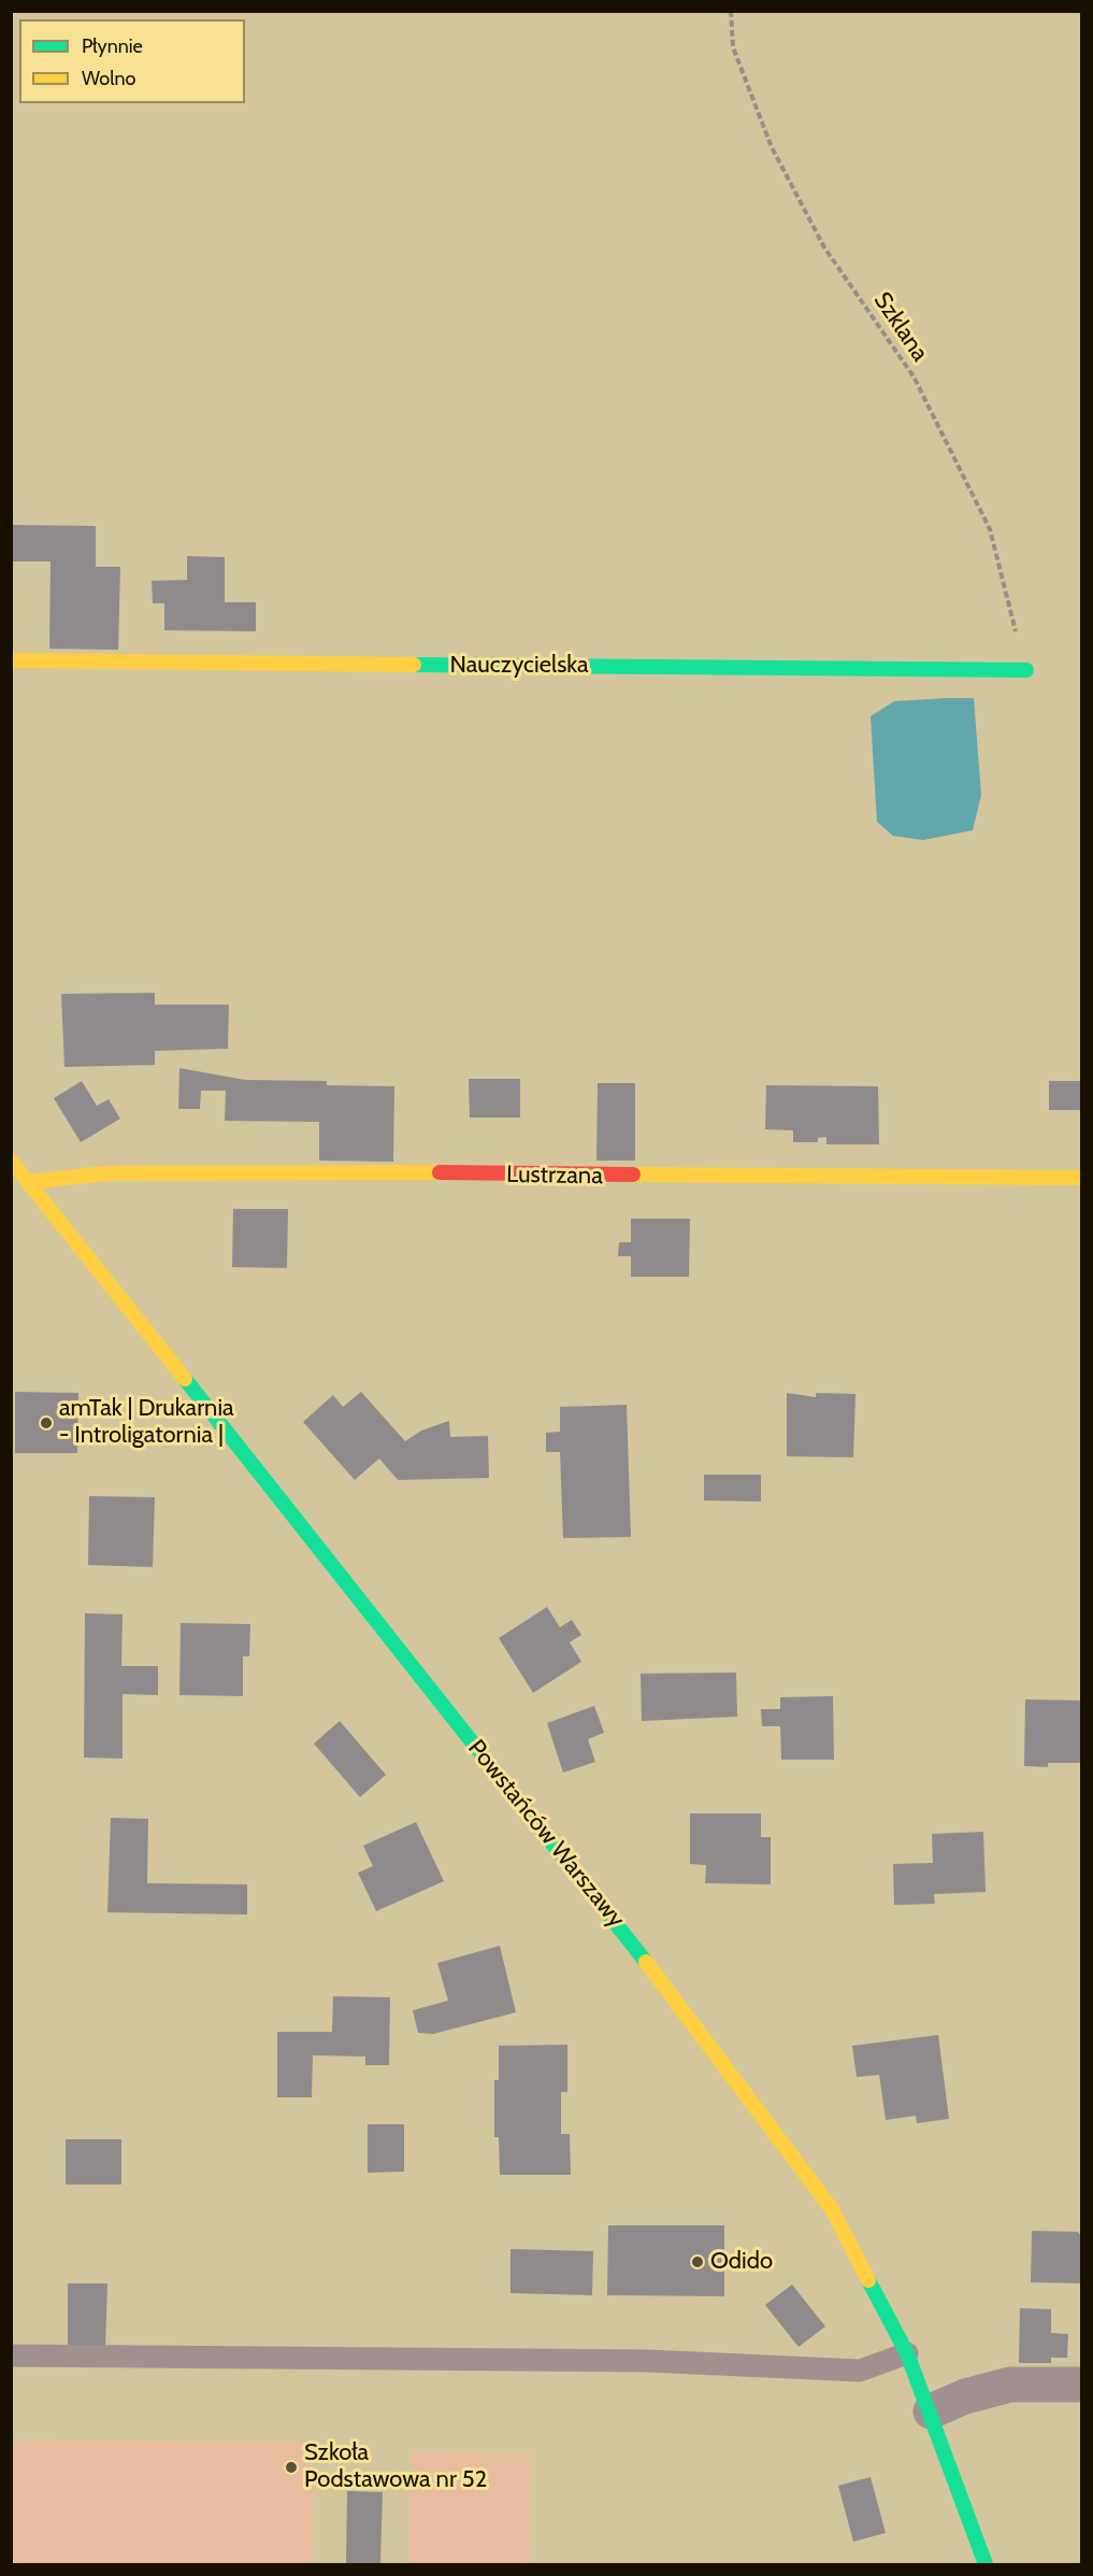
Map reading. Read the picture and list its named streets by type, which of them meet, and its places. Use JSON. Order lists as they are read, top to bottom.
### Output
{
  "streets": {
    "street": ["Nauczycielska", "Lustrzana", "Powstańców Warszawy"],
    "path": ["Szklana"]
  },
  "crossings": [
    ["Szklana", "Nauczycielska"],
    ["Lustrzana", "Powstańców Warszawy"]
  ],
  "places": ["amTak | Drukarnia - Introligatornia |", "Odido", "Szkoła Podstawowa nr 52"],
  "legend": ["Płynnie", "Wolno"]
}
